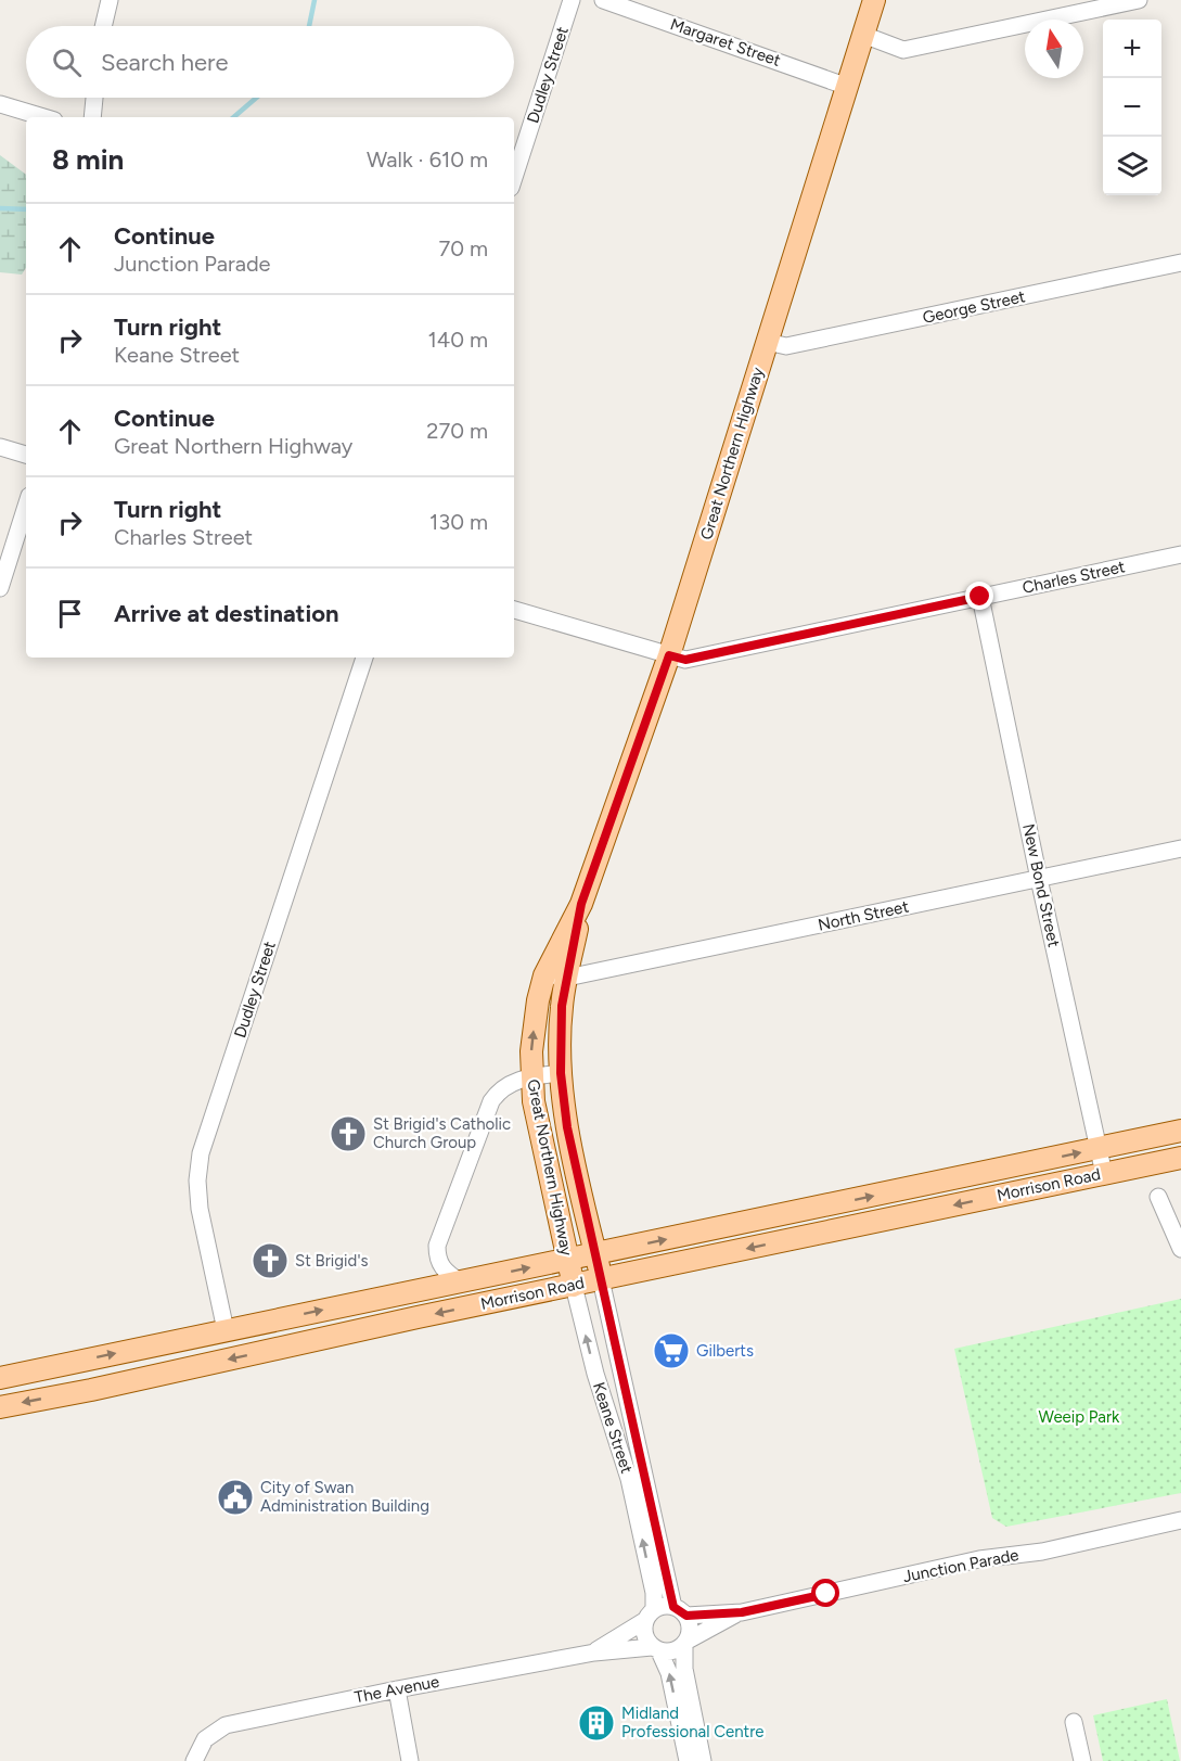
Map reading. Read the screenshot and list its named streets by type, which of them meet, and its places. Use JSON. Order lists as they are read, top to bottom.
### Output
{
  "streets": {
    "main road": ["Great Northern Highway", "Morrison Road"],
    "street": [
      "Margaret Street",
      "Dudley Street",
      "George Street",
      "Charles Street",
      "New Bond Street",
      "North Street",
      "Keane Street",
      "Junction Parade",
      "The Avenue"
    ]
  },
  "crossings": [
    ["Margaret Street", "Great Northern Highway"],
    ["Dudley Street", "Morrison Road"],
    ["George Street", "Great Northern Highway"],
    ["Great Northern Highway", "Charles Street"],
    ["Great Northern Highway", "North Street"],
    ["Great Northern Highway", "Morrison Road"],
    ["Great Northern Highway", "Keane Street"],
    ["Charles Street", "New Bond Street"],
    ["New Bond Street", "North Street"],
    ["New Bond Street", "Morrison Road"],
    ["Morrison Road", "Keane Street"],
    ["Keane Street", "Junction Parade"],
    ["Keane Street", "The Avenue"],
    ["Junction Parade", "The Avenue"]
  ],
  "parks": ["Weeip Park"],
  "places": {
    "church": ["St Brigid's Catholic Church Group", "St Brigid's"],
    "supermarket": ["Gilberts"],
    "public building": ["City of Swan Administration Building"],
    "building": ["Midland Professional Centre"]
  },
  "north": "top",
  "page": {
    "map_buttons": ["+", "−"],
    "search": "Search here",
    "heading": ["8 min", "Walk · 610 m"],
    "list": [
      ["Continue", "Junction Parade", "70 m"],
      ["Turn right", "Keane Street", "140 m"],
      ["Continue", "Great Northern Highway", "270 m"],
      ["Turn right", "Charles Street", "130 m"],
      "Arrive at destination"
    ]
  }
}
